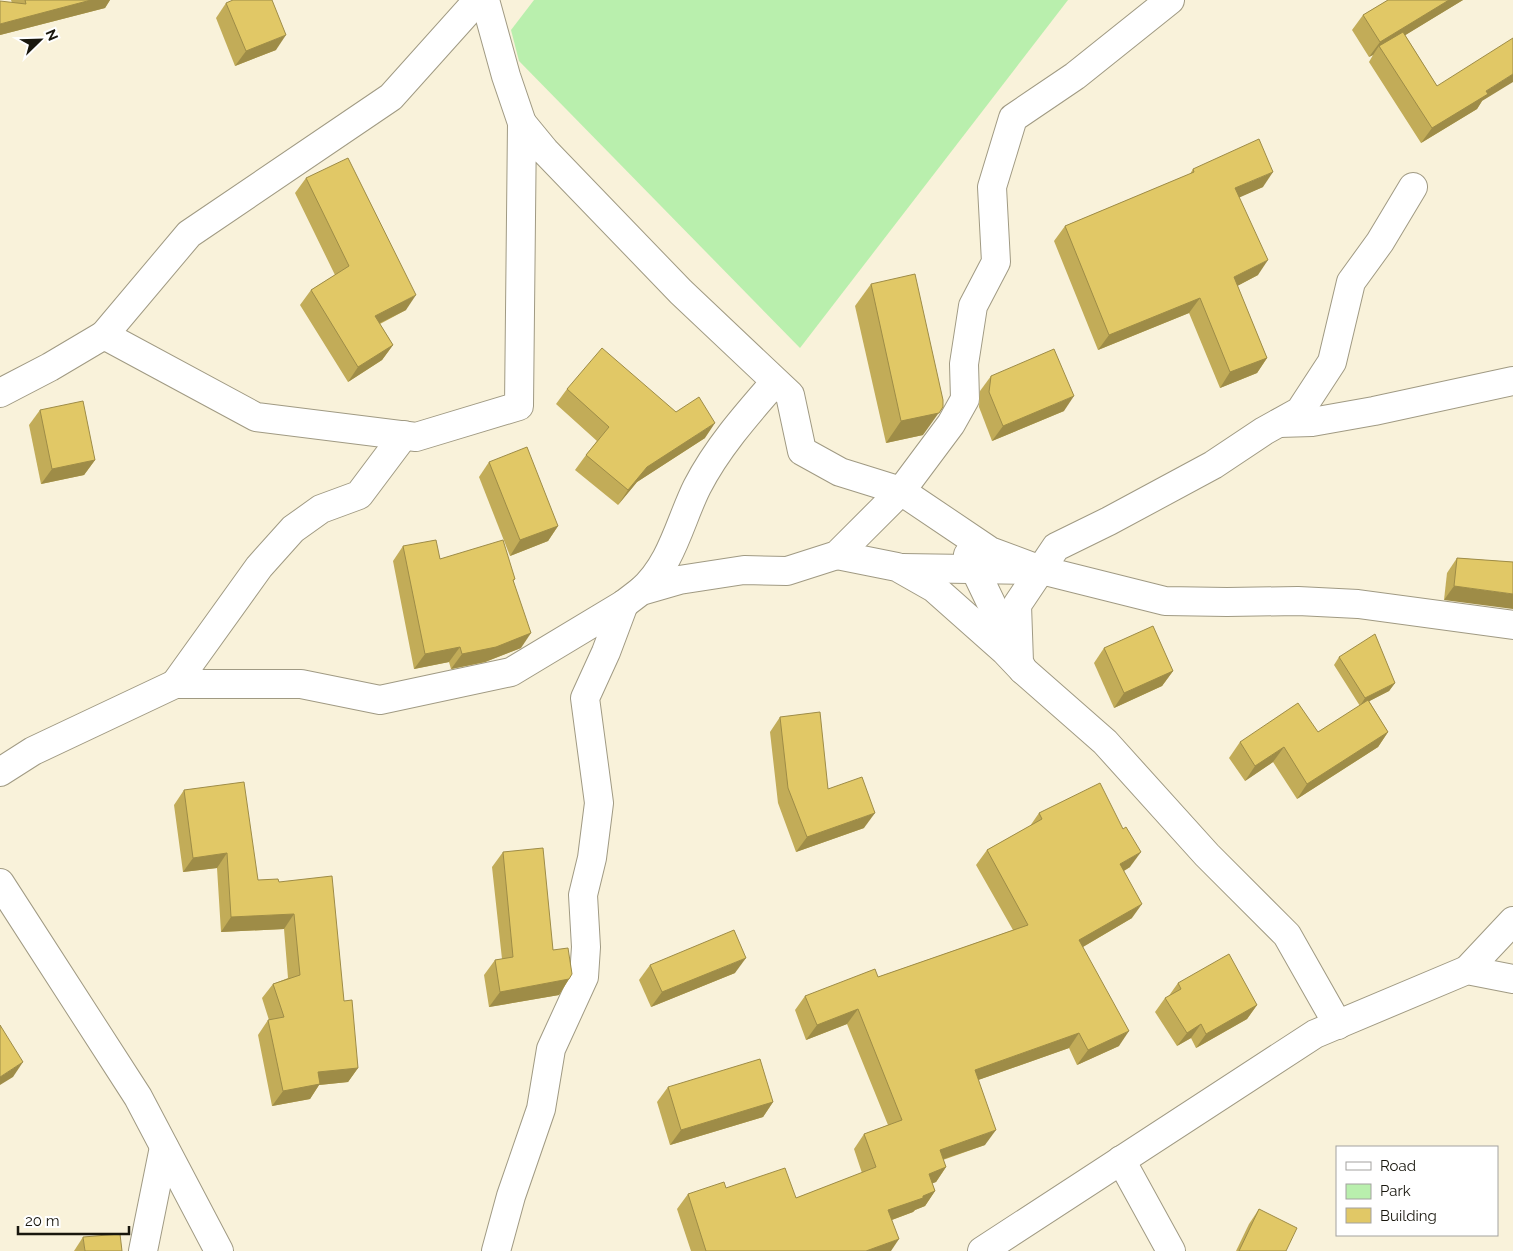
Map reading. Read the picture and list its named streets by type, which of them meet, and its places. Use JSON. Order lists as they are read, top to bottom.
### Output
{
  "legend": ["Road", "Park", "Building"],
  "scale_bar": "20 m",
  "north": "top right"
}
